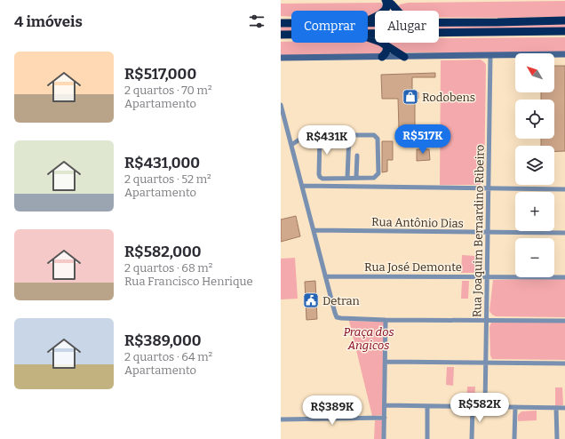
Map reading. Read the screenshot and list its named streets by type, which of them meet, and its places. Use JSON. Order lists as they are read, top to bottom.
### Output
{
  "streets": {
    "street": ["Rua Antônio Dias", "Rua Joaquim Bernardino Ribeiro", "Rua José Demonte"]
  },
  "crossings": [
    ["Rua Antônio Dias", "Rua Joaquim Bernardino Ribeiro"],
    ["Rua Joaquim Bernardino Ribeiro", "Rua José Demonte"]
  ],
  "parks": ["Praça dos Angicos"],
  "places": {
    "shop": ["Rodobens"],
    "public building": ["Detran"]
  },
  "north": "top left",
  "page": {
    "heading": "4 imóveis",
    "chip": ["Comprar", "Alugar"],
    "list": [
      {
        "name": "R$517,000",
        "note": "2 quartos · 70 m² · Apartamento"
      },
      {
        "name": "R$431,000",
        "note": "2 quartos · 52 m² · Apartamento"
      },
      {
        "name": "R$582,000",
        "note": "2 quartos · 68 m² · Rua Francisco Henrique"
      },
      {
        "name": "R$389,000",
        "note": "2 quartos · 64 m² · Apartamento"
      }
    ],
    "map_buttons": ["+", "−"],
    "price": [
      "R$517K",
      "R$431K",
      "R$582K",
      "R$389K"
    ]
  }
}
